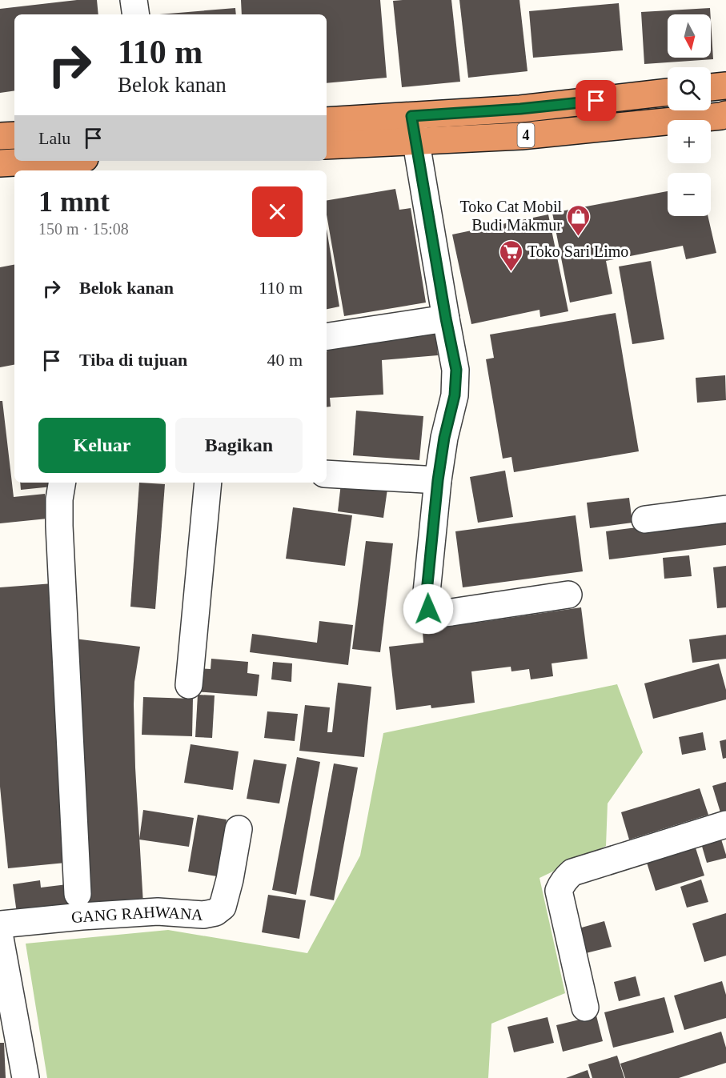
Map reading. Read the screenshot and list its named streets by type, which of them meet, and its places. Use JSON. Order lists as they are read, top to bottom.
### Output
{
  "streets": {
    "highway": ["4"],
    "street": ["GANG RAHWANA"]
  },
  "places": {
    "shop": ["Toko Cat Mobil Budi Makmur"],
    "supermarket": ["Toko Sari Limo"]
  },
  "north": "bottom",
  "page": {
    "map_buttons": ["+", "−"],
    "turn": ["110 m", "Belok kanan"],
    "then": "Lalu",
    "heading": ["1 mnt", "150 m · 15:08"],
    "list": [
      {
        "name": "Belok kanan",
        "value": "110 m"
      },
      {
        "name": "Tiba di tujuan",
        "value": "40 m"
      }
    ],
    "buttons": ["Keluar", "Bagikan"]
  }
}
